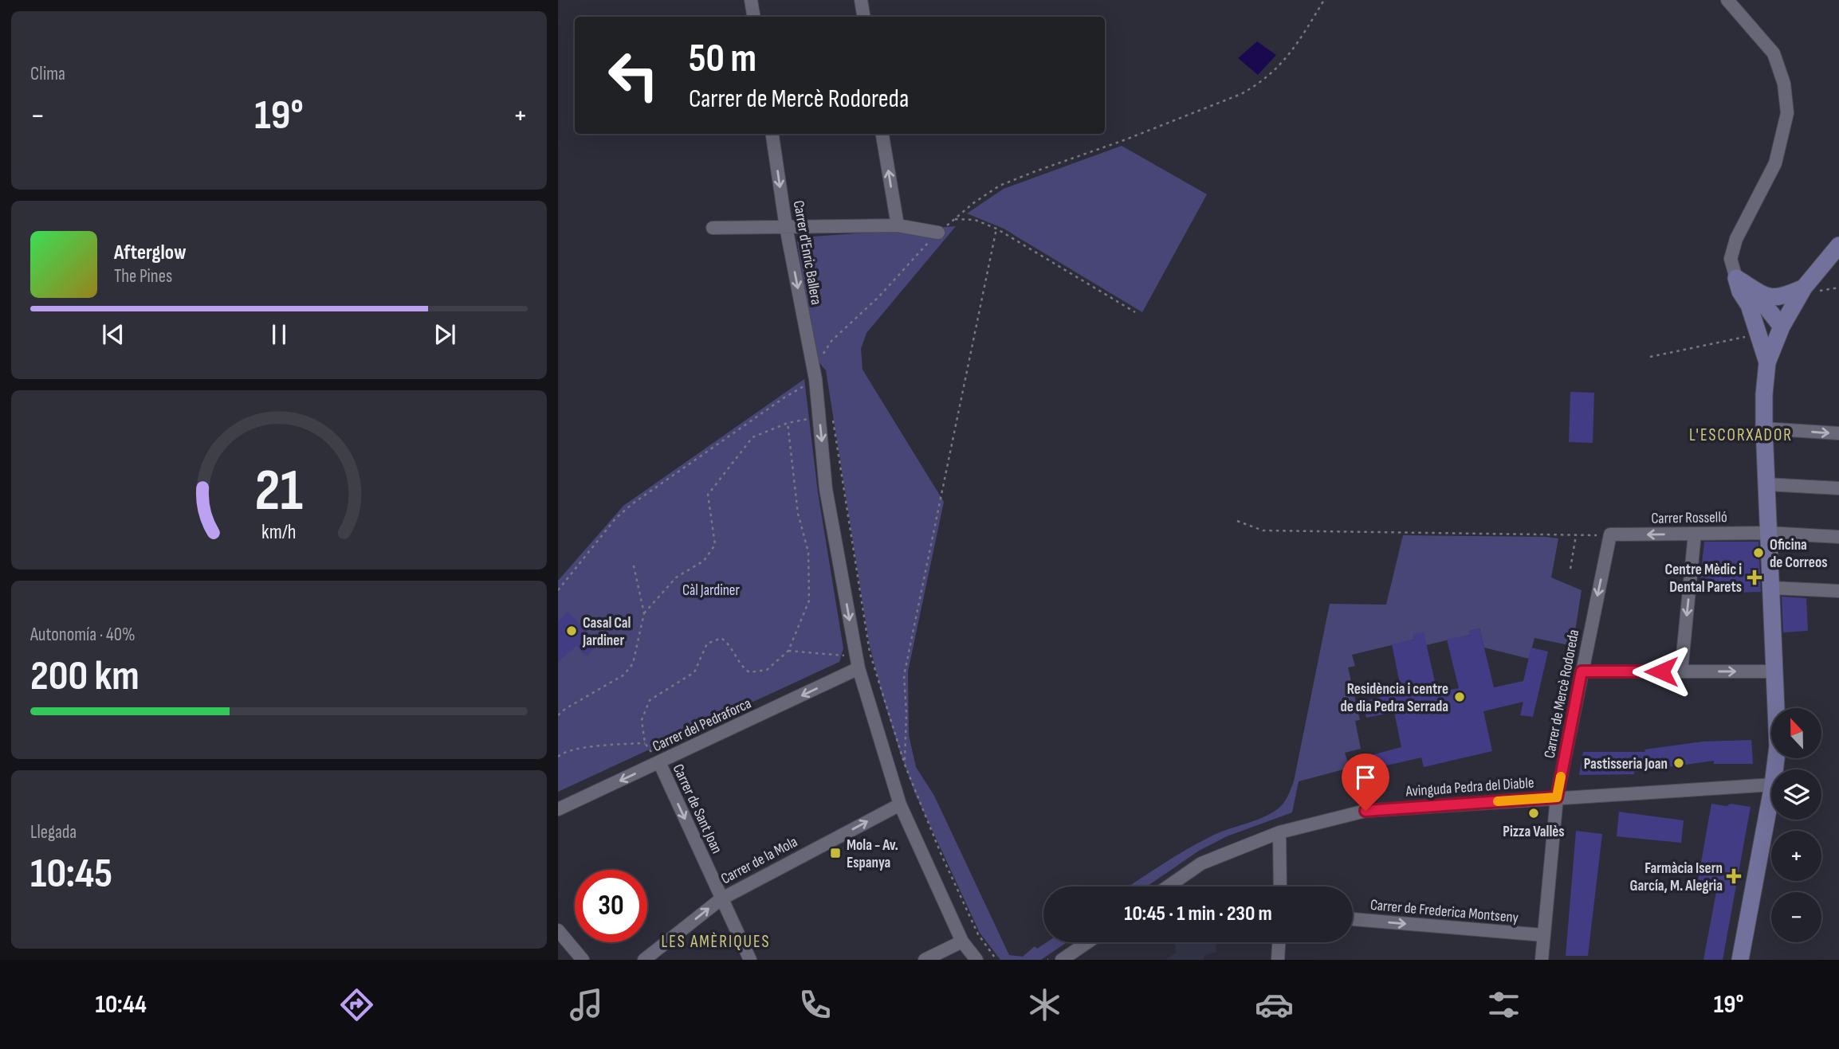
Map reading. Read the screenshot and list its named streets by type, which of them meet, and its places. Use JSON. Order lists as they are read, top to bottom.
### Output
{
  "streets": {
    "street": [
      "Carrer d'Enric Ballera",
      "Carrer Rosselló",
      "Carrer de Mercè Rodoreda",
      "Carrer del Pedraforca",
      "Avinguda Pedra del Diable",
      "Carrer de Sant Joan",
      "Carrer de la Mola",
      "Carrer de Frederica Montseny"
    ]
  },
  "crossings": [
    ["Carrer d'Enric Ballera", "Carrer del Pedraforca"],
    ["Carrer d'Enric Ballera", "Carrer de la Mola"],
    ["Carrer Rosselló", "Carrer de Mercè Rodoreda"],
    ["Carrer de Mercè Rodoreda", "Avinguda Pedra del Diable"],
    ["Carrer de Mercè Rodoreda", "Carrer de Frederica Montseny"],
    ["Carrer del Pedraforca", "Carrer de Sant Joan"],
    ["Carrer de Sant Joan", "Carrer de la Mola"]
  ],
  "one_way": [
    "Carrer d'Enric Ballera",
    "Carrer Rosselló",
    "Carrer del Pedraforca",
    "Carrer de Sant Joan",
    "Carrer de la Mola",
    "Carrer de Frederica Montseny"
  ],
  "districts": ["L'ESCORXADOR", "LES AMÈRIQUES"],
  "parks": ["Càl Jardiner"],
  "places": {
    "other": [
      "Oficina de Correos",
      "Casal Cal Jardiner",
      "Residència i centre de dia Pedra Serrada",
      "Pastisseria Joan",
      "Pizza Vallès"
    ],
    "health": ["Centre Mèdic i Dental Parets", "Farmàcia Isern García, M. Alegria"],
    "transit": ["Mola - Av. Espanya"]
  },
  "north": "top",
  "page": {
    "tile": [
      "Clima",
      ["Autonomía · 40%", "200 km"],
      ["Llegada", "10:45"]
    ],
    "turn": ["50 m", "Carrer de Mercè Rodoreda"],
    "heat": ["−", "19°", "+"],
    "song": ["Afterglow", "The Pines"],
    "map_buttons": ["+", "−"],
    "limit": "30",
    "trip": "10:45 · 1 min · 230 m",
    "tabs": ["10:44", "19°"],
    "gauge": ["21", "km/h"]
  }
}
